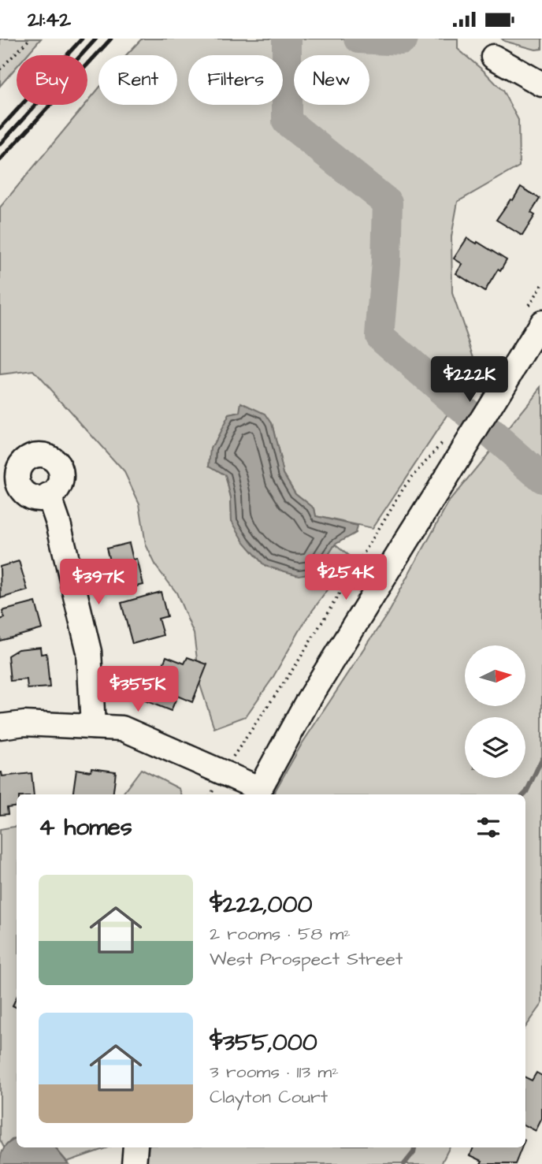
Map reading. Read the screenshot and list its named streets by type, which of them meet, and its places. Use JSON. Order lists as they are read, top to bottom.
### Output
{
  "north": "right",
  "page": {
    "status": "21:42",
    "chip": [
      "Buy",
      "Rent",
      "Filters",
      "New"
    ],
    "price": [
      "$222K",
      "$254K",
      "$397K",
      "$355K"
    ],
    "heading": "4 homes",
    "list": [
      {
        "name": "$222,000",
        "note": "2 rooms · 58 m² · West Prospect Street"
      },
      {
        "name": "$355,000",
        "note": "3 rooms · 113 m² · Clayton Court"
      }
    ]
  }
}
